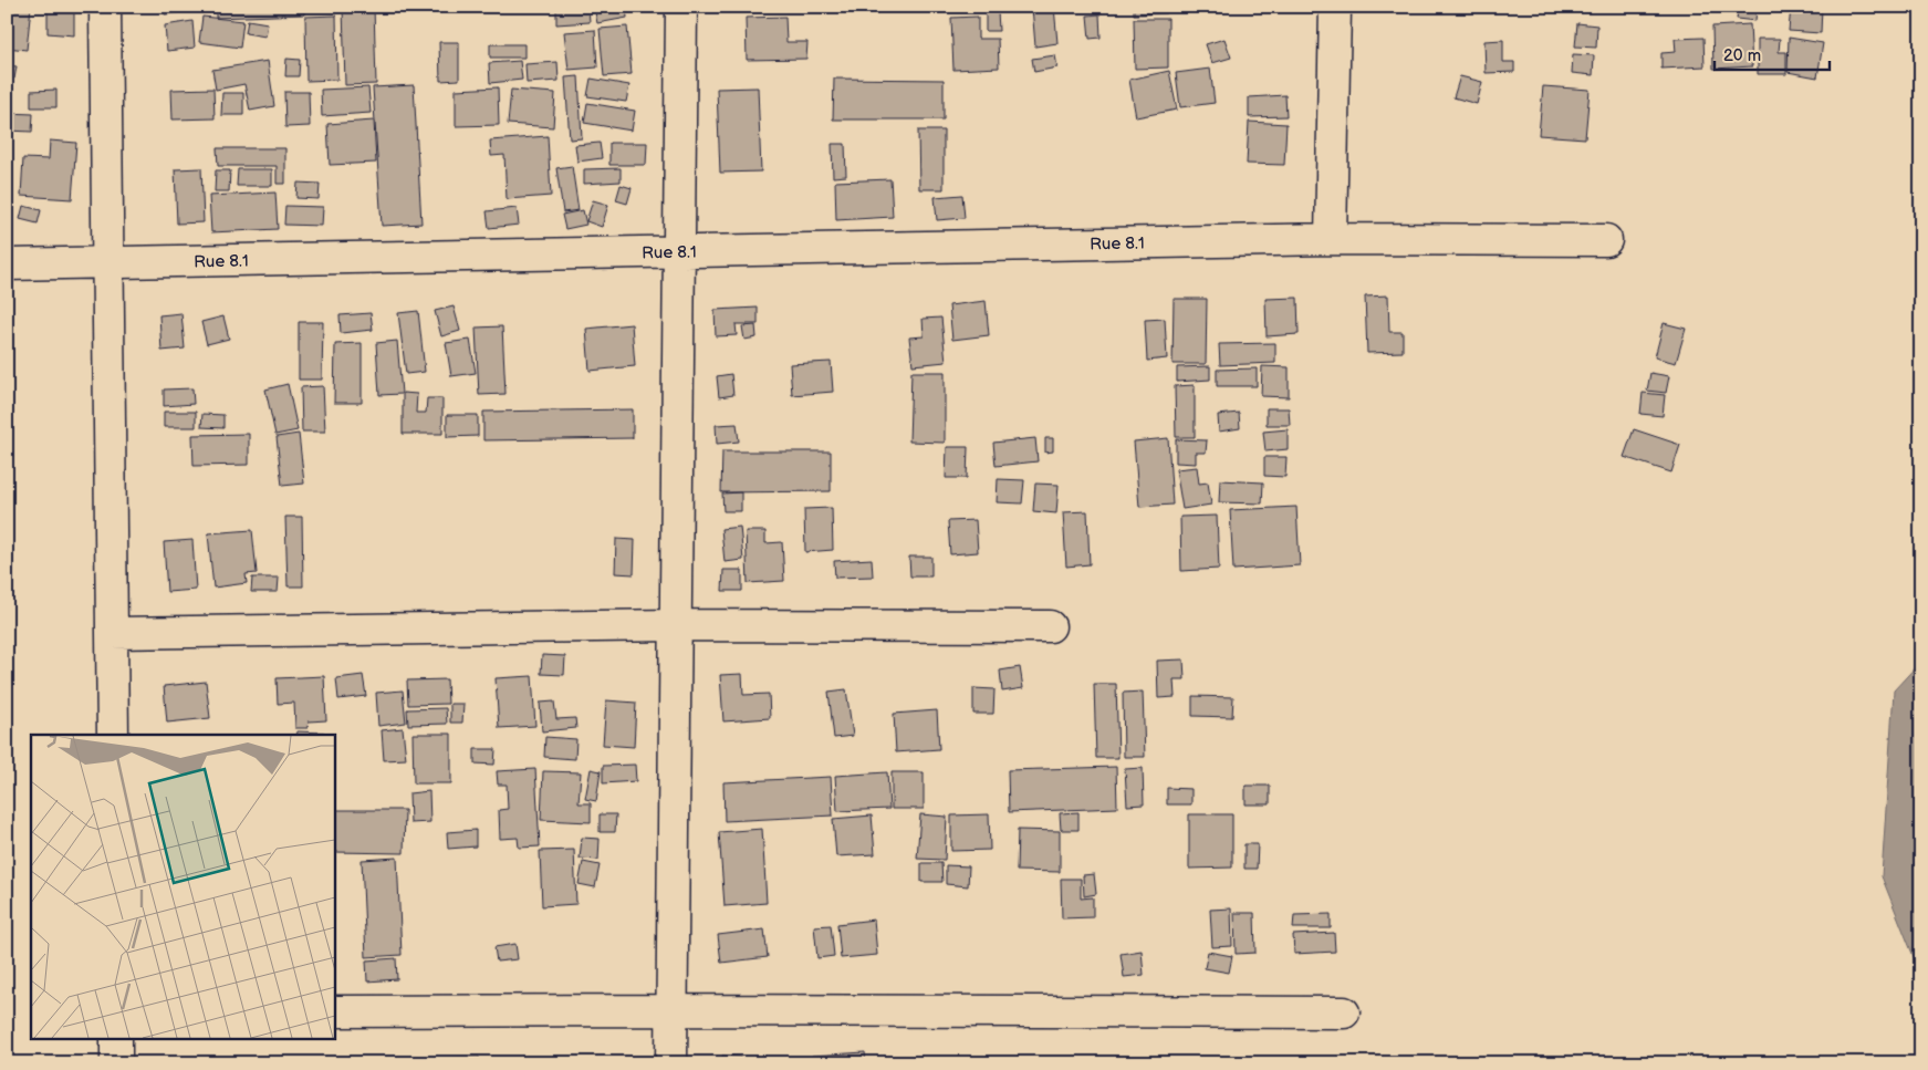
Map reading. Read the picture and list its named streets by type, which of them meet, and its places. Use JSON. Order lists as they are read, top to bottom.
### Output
{
  "streets": {
    "street": ["Rue 8.1"]
  },
  "scale_bar": "20 m"
}
